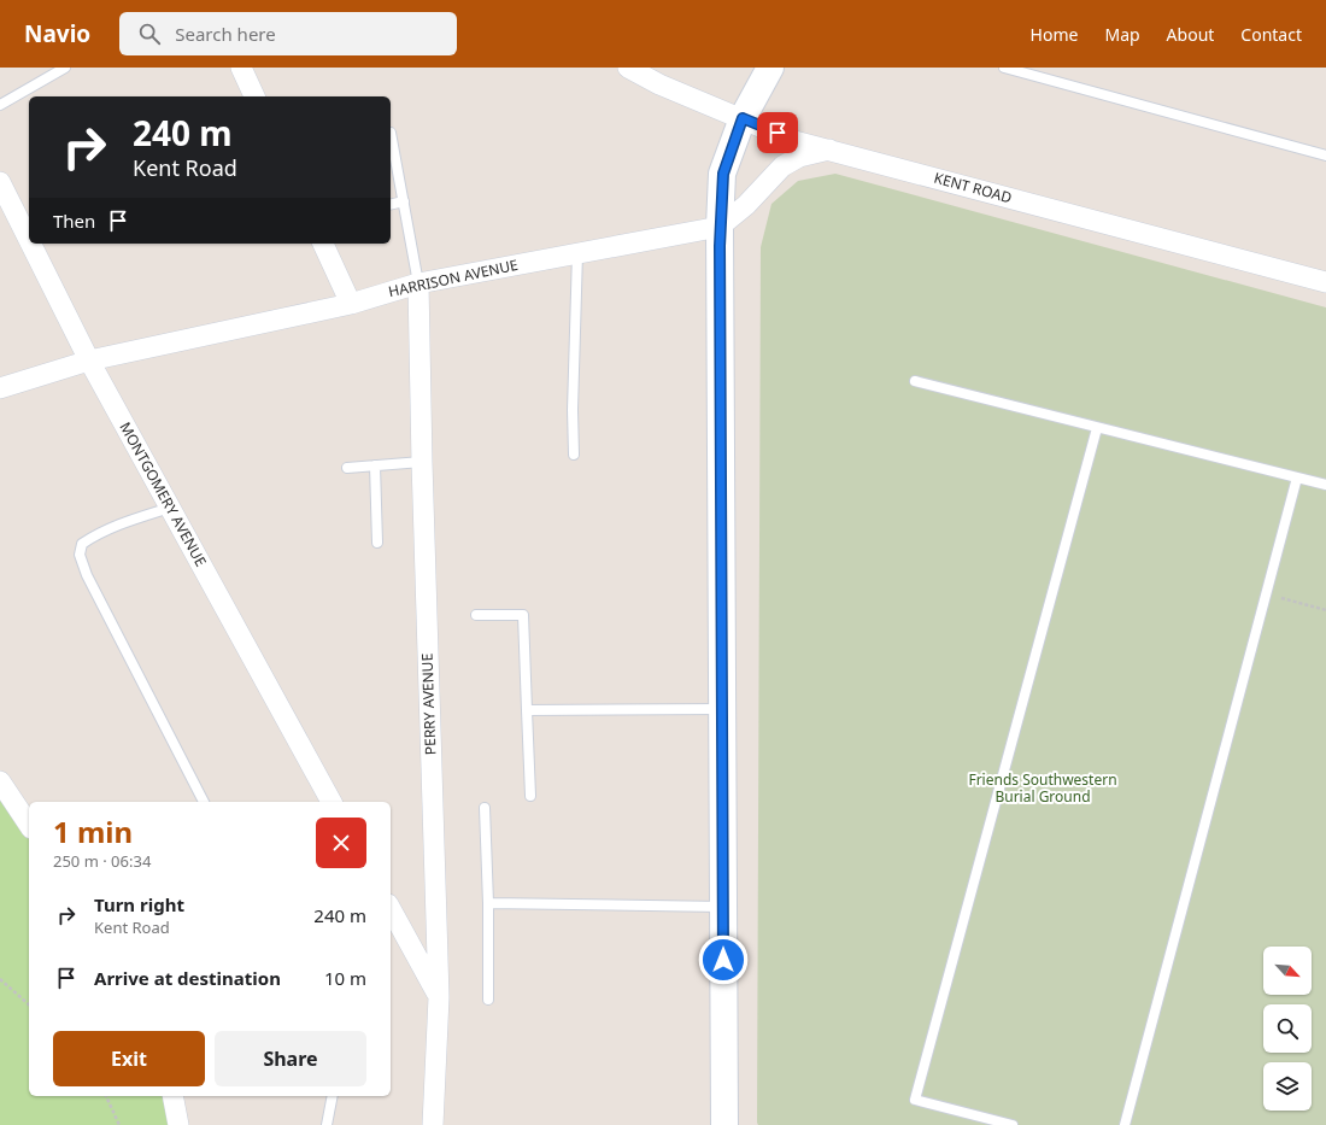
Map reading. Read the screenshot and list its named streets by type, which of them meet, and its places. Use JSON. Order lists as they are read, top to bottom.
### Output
{
  "streets": {
    "street": [
      "KENT ROAD",
      "HARRISON AVENUE",
      "MONTGOMERY AVENUE",
      "PERRY AVENUE"
    ]
  },
  "crossings": [
    ["KENT ROAD", "HARRISON AVENUE"],
    ["HARRISON AVENUE", "MONTGOMERY AVENUE"],
    ["HARRISON AVENUE", "PERRY AVENUE"]
  ],
  "parks": ["Friends Southwestern Burial Ground"],
  "north": "bottom right",
  "page": {
    "header": "Navio",
    "search": "Search here",
    "nav": [
      "Home",
      "Map",
      "About",
      "Contact"
    ],
    "turn": ["240 m", "Kent Road"],
    "then": "Then",
    "heading": ["1 min", "250 m · 06:34"],
    "list": [
      {
        "name": "Turn right",
        "note": "Kent Road",
        "value": "240 m"
      },
      {
        "name": "Arrive at destination",
        "value": "10 m"
      }
    ],
    "buttons": ["Exit", "Share"]
  }
}
